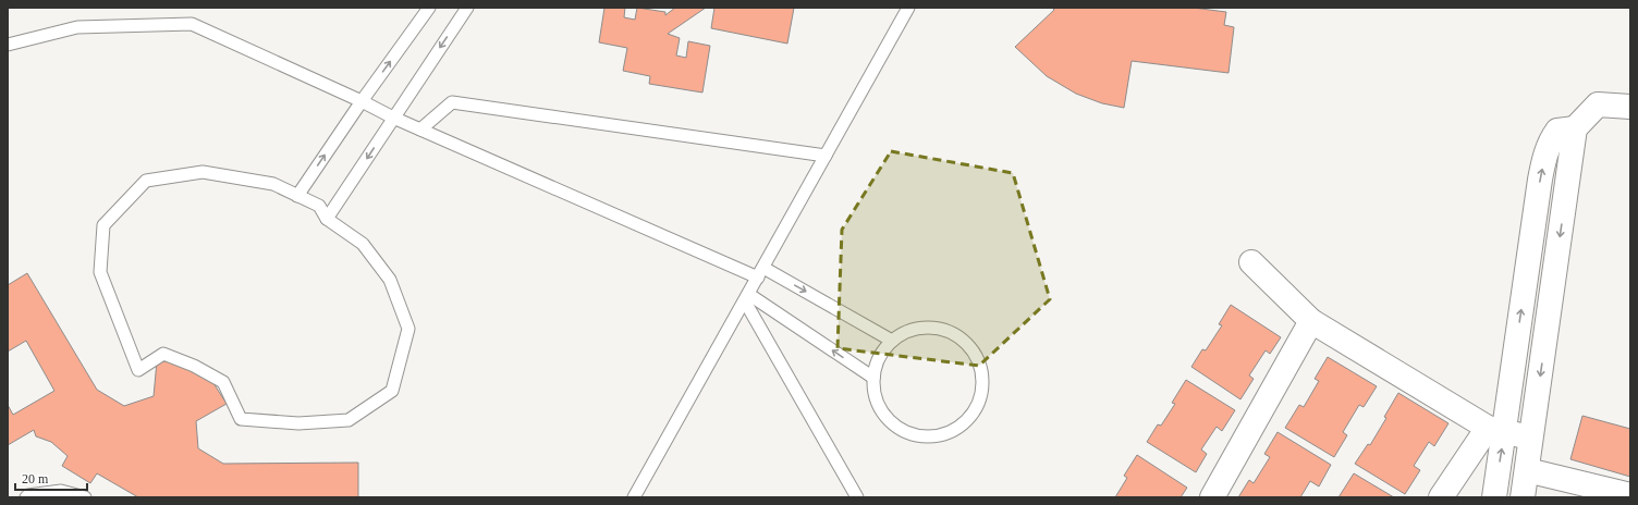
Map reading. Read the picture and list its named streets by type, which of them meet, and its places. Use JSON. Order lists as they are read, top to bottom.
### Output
{
  "scale_bar": "20 m"
}
